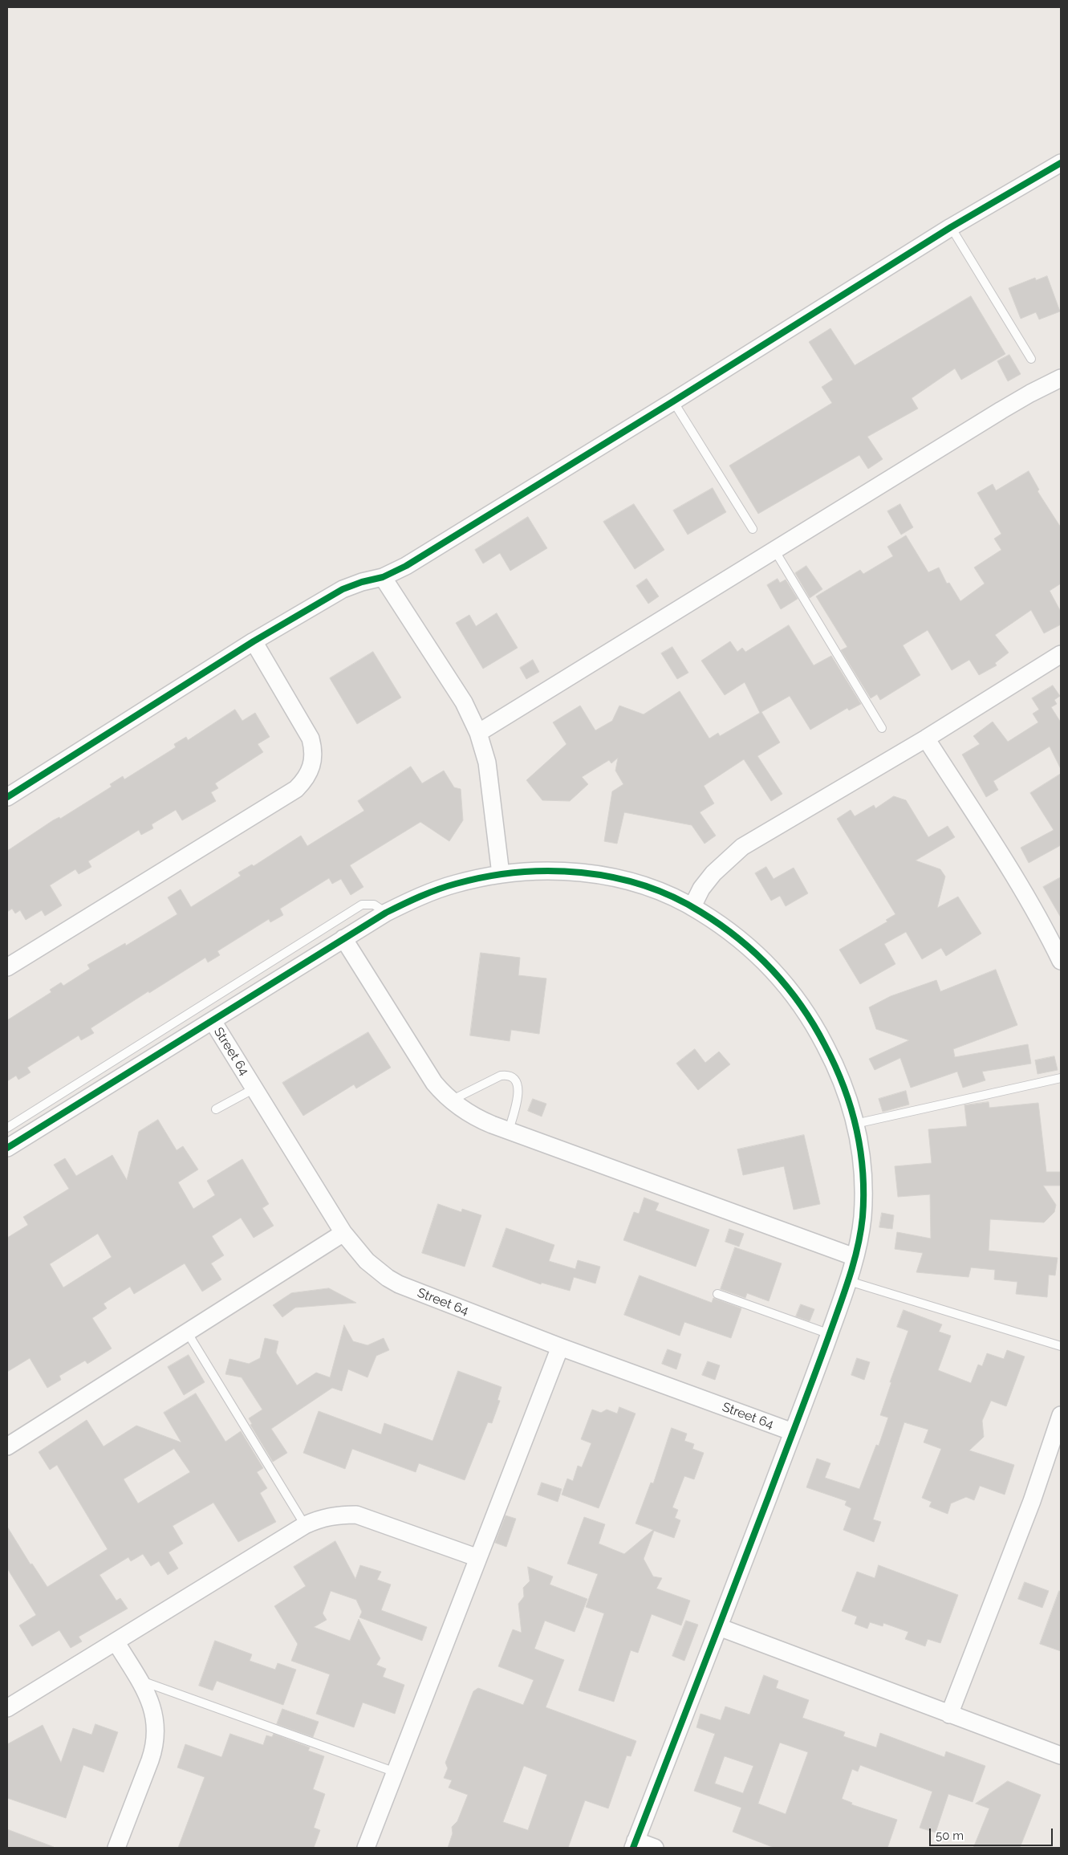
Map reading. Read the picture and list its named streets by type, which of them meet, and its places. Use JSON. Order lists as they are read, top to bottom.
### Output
{
  "streets": {
    "street": ["Street 64"]
  },
  "scale_bar": "50 m"
}
